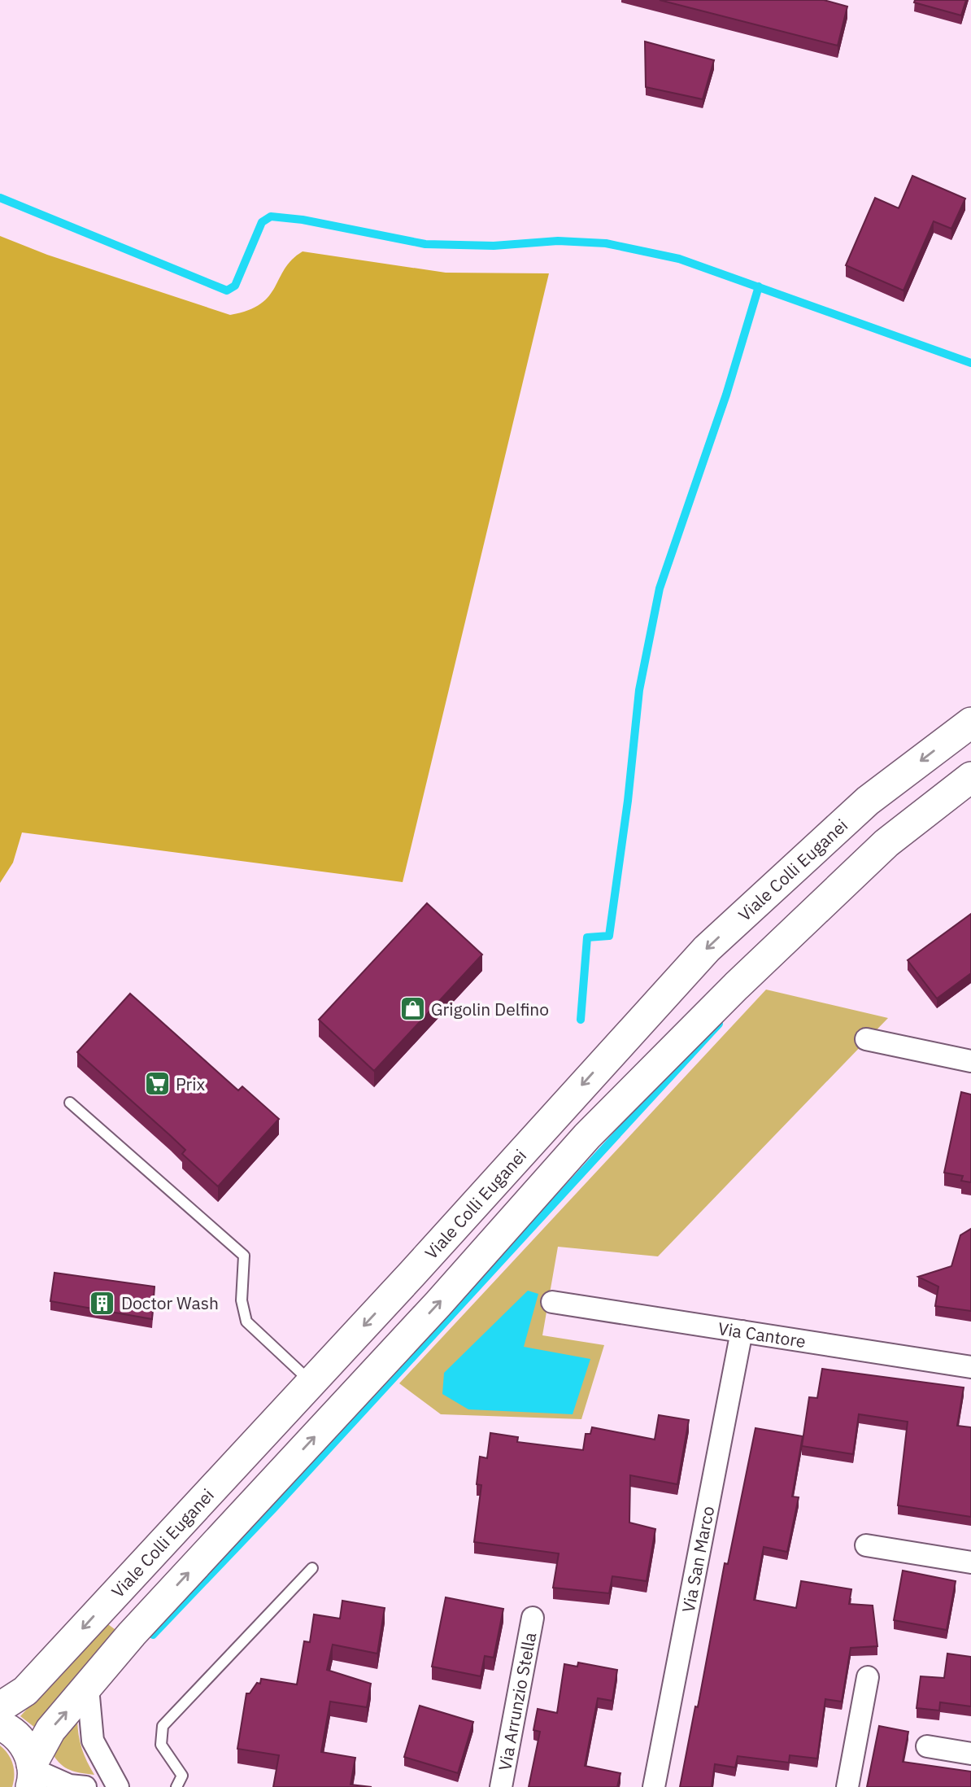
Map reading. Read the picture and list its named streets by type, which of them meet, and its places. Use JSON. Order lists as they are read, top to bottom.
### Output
{
  "streets": {
    "main road": ["Viale Colli Euganei"],
    "street": ["Via Cantore", "Via San Marco", "Via Arrunzio Stella"]
  },
  "crossings": [
    ["Via Cantore", "Via San Marco"]
  ],
  "places": {
    "shop": ["Grigolin Delfino"],
    "supermarket": ["Prix"],
    "building": ["Doctor Wash"]
  }
}
